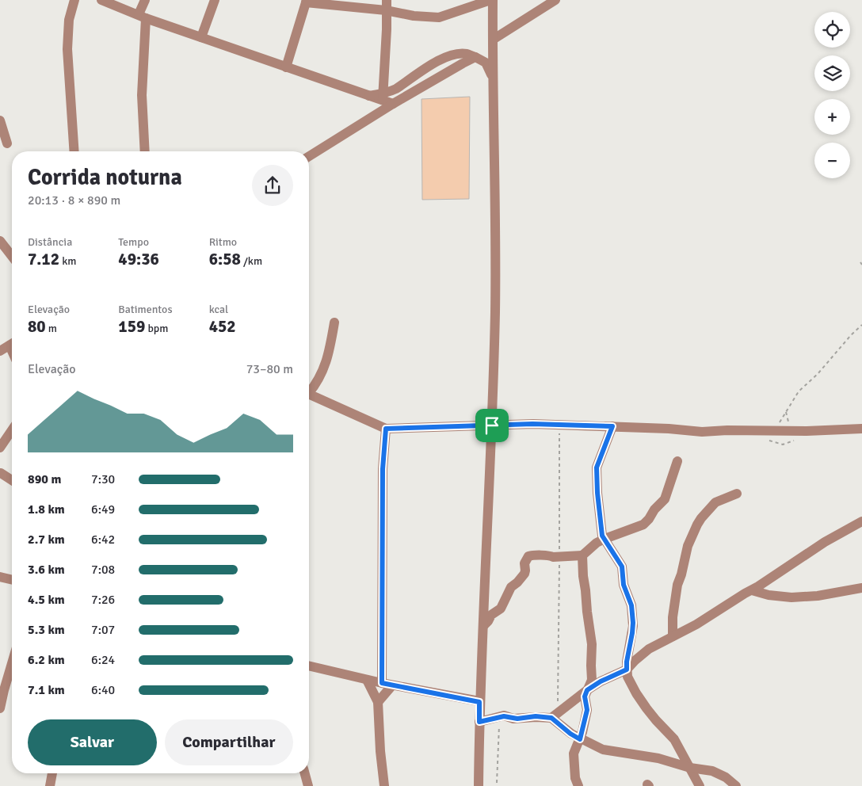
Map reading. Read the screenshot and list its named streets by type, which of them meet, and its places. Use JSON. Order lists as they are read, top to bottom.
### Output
{
  "page": {
    "map_buttons": ["+", "−"],
    "heading": ["Corrida noturna", "20:13 · 8 × 890 m"],
    "stats": [
      ["Distância", "7.12 km"],
      ["Tempo", "49:36"],
      ["Ritmo", "6:58 /km"],
      ["Elevação", "80 m"],
      ["Batimentos", "159 bpm"],
      ["kcal", "452"]
    ],
    "chart": ["Elevação", "73–80 m"],
    "list": [
      {
        "name": "890 m",
        "note": "7:30"
      },
      {
        "name": "1.8 km",
        "note": "6:49"
      },
      {
        "name": "2.7 km",
        "note": "6:42"
      },
      {
        "name": "3.6 km",
        "note": "7:08"
      },
      {
        "name": "4.5 km",
        "note": "7:26"
      },
      {
        "name": "5.3 km",
        "note": "7:07"
      },
      {
        "name": "6.2 km",
        "note": "6:24"
      },
      {
        "name": "7.1 km",
        "note": "6:40"
      }
    ],
    "buttons": ["Salvar", "Compartilhar"]
  }
}
